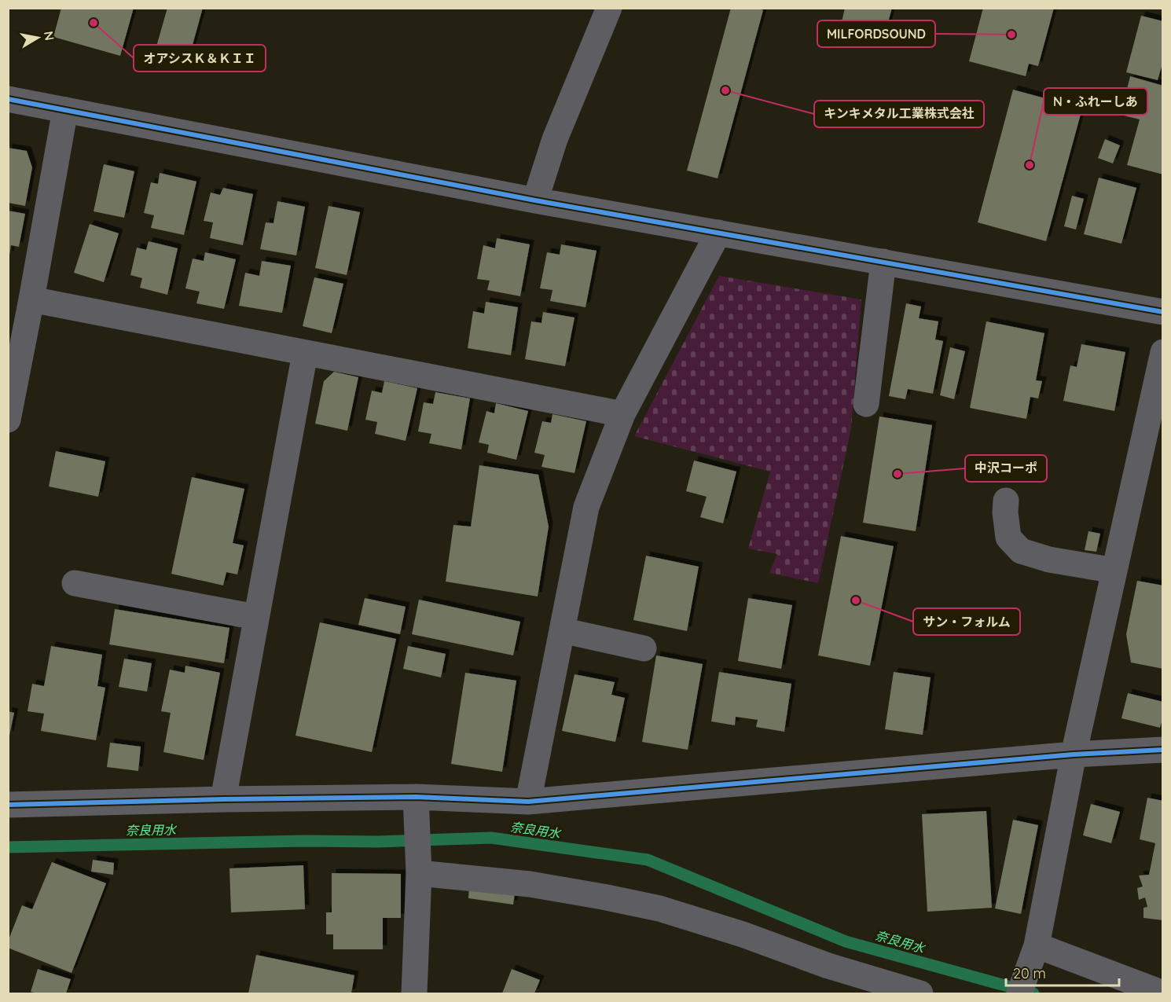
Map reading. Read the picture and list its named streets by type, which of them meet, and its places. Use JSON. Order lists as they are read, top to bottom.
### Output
{
  "water": ["奈良用水"],
  "places": [
    "オアシスＫ＆ＫＩＩ",
    "MILFORDSOUND",
    "キンキメタル工業株式会社",
    "N・ふれーしあ",
    "中沢コーポ",
    "サン・フォルム"
  ],
  "scale_bar": "20 m",
  "north": "right"
}
